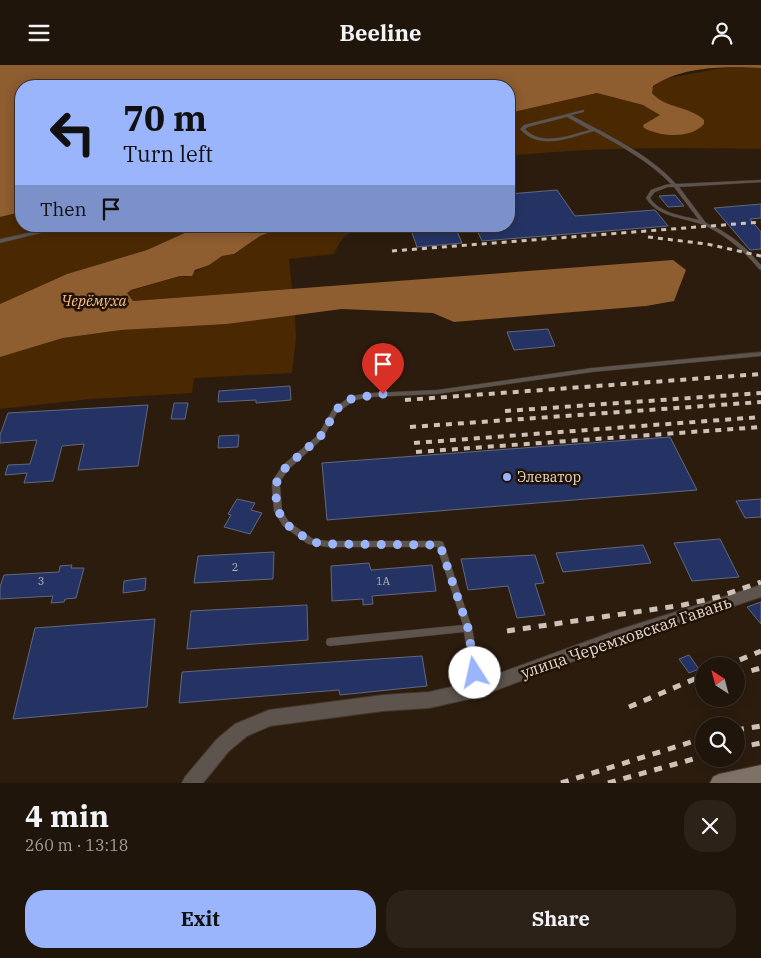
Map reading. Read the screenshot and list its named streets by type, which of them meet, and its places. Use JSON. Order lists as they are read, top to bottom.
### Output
{
  "streets": {
    "street": ["улица Черемховская Гавань"]
  },
  "water": ["Черёмуха"],
  "places": ["Элеватор"],
  "house_numbers": ["2", "3", "1А"],
  "north": "top left",
  "page": {
    "header": "Beeline",
    "turn": ["70 m", "Turn left"],
    "then": "Then",
    "heading": ["4 min", "260 m · 13:18"],
    "buttons": ["Exit", "Share"]
  }
}
